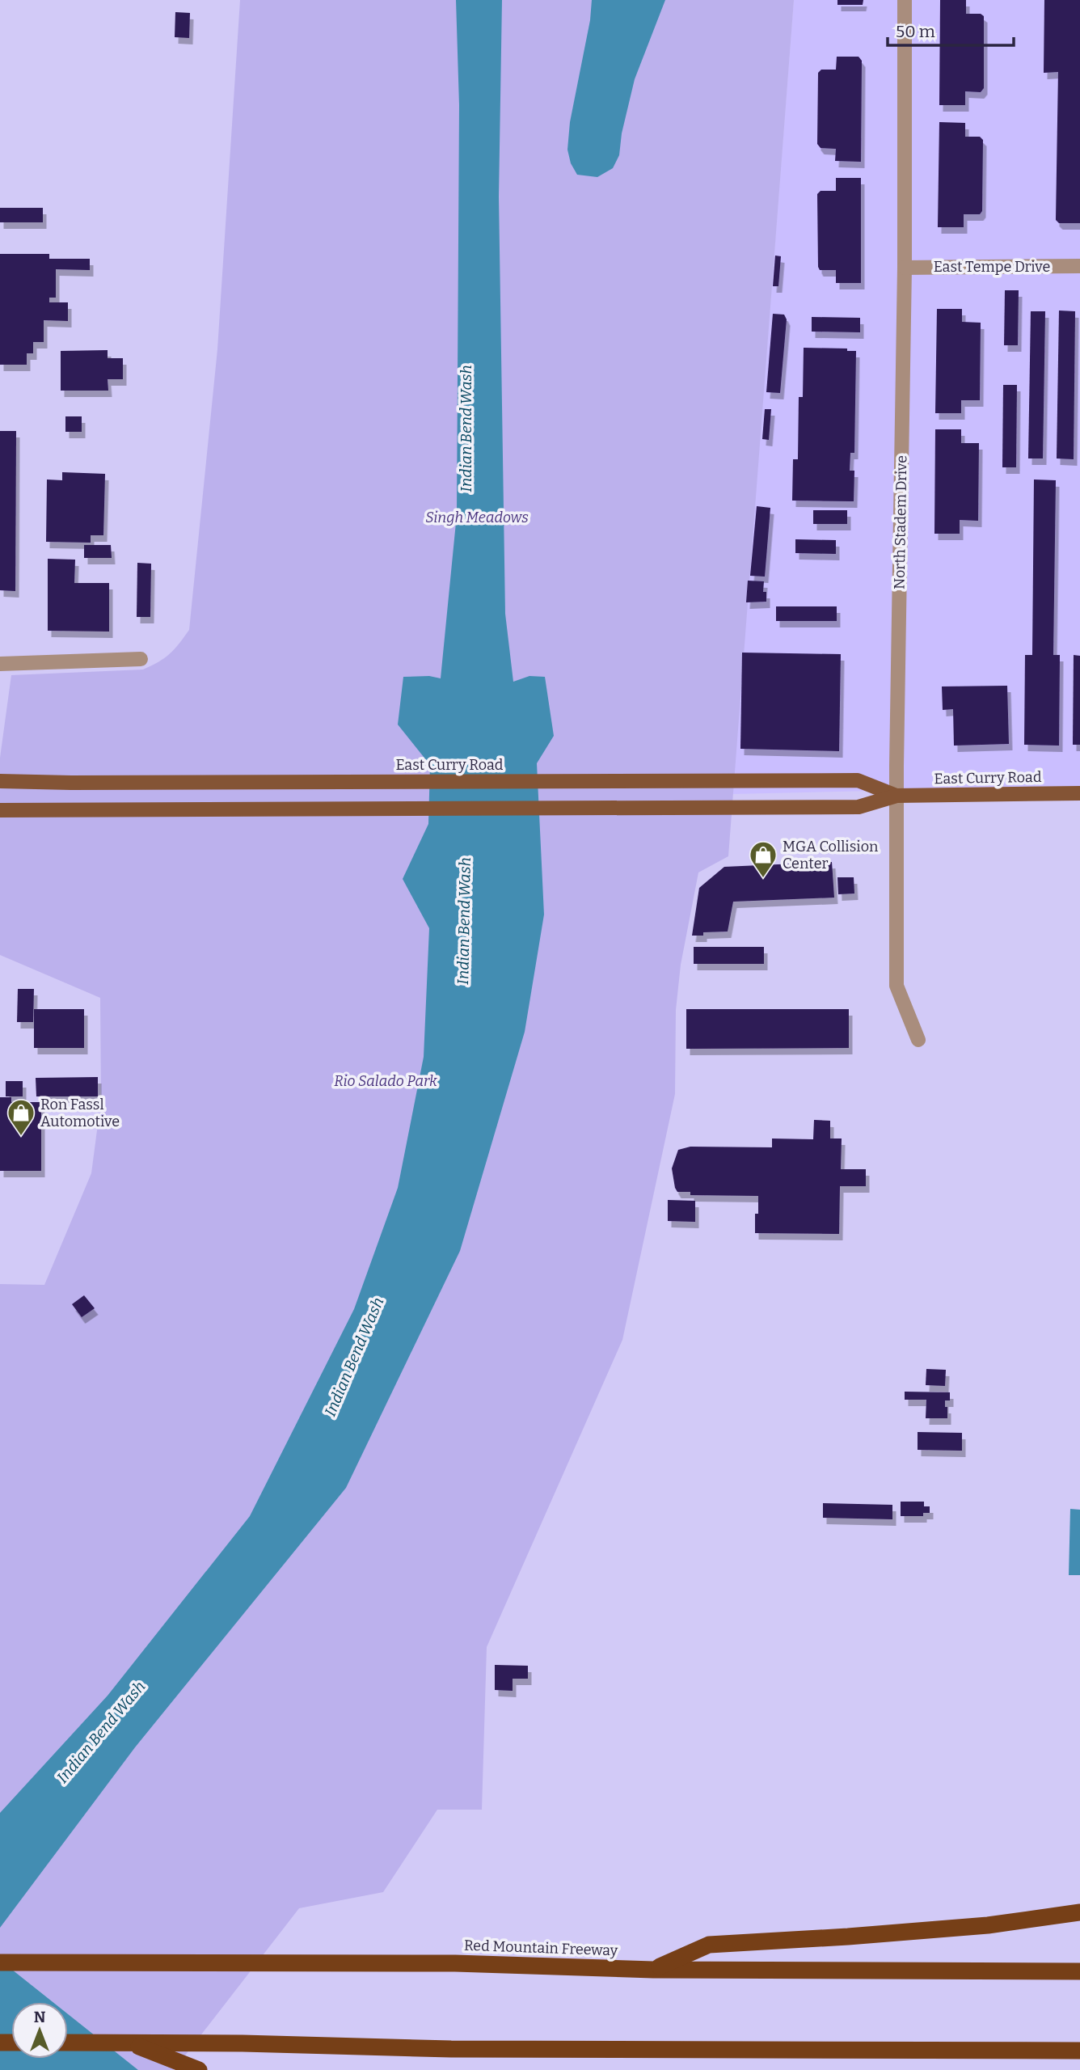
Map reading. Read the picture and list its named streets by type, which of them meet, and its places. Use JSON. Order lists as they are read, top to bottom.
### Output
{
  "streets": {
    "highway": ["Red Mountain Freeway"],
    "main road": ["East Curry Road"],
    "street": ["East Tempe Drive", "North Stadem Drive"]
  },
  "crossings": [
    ["East Tempe Drive", "North Stadem Drive"],
    ["North Stadem Drive", "East Curry Road"]
  ],
  "water": ["Indian Bend Wash"],
  "parks": ["Singh Meadows", "Rio Salado Park"],
  "places": {
    "shop": ["MGA Collision Center", "Ron Fassl Automotive"]
  },
  "scale_bar": "50 m",
  "north": "top"
}
